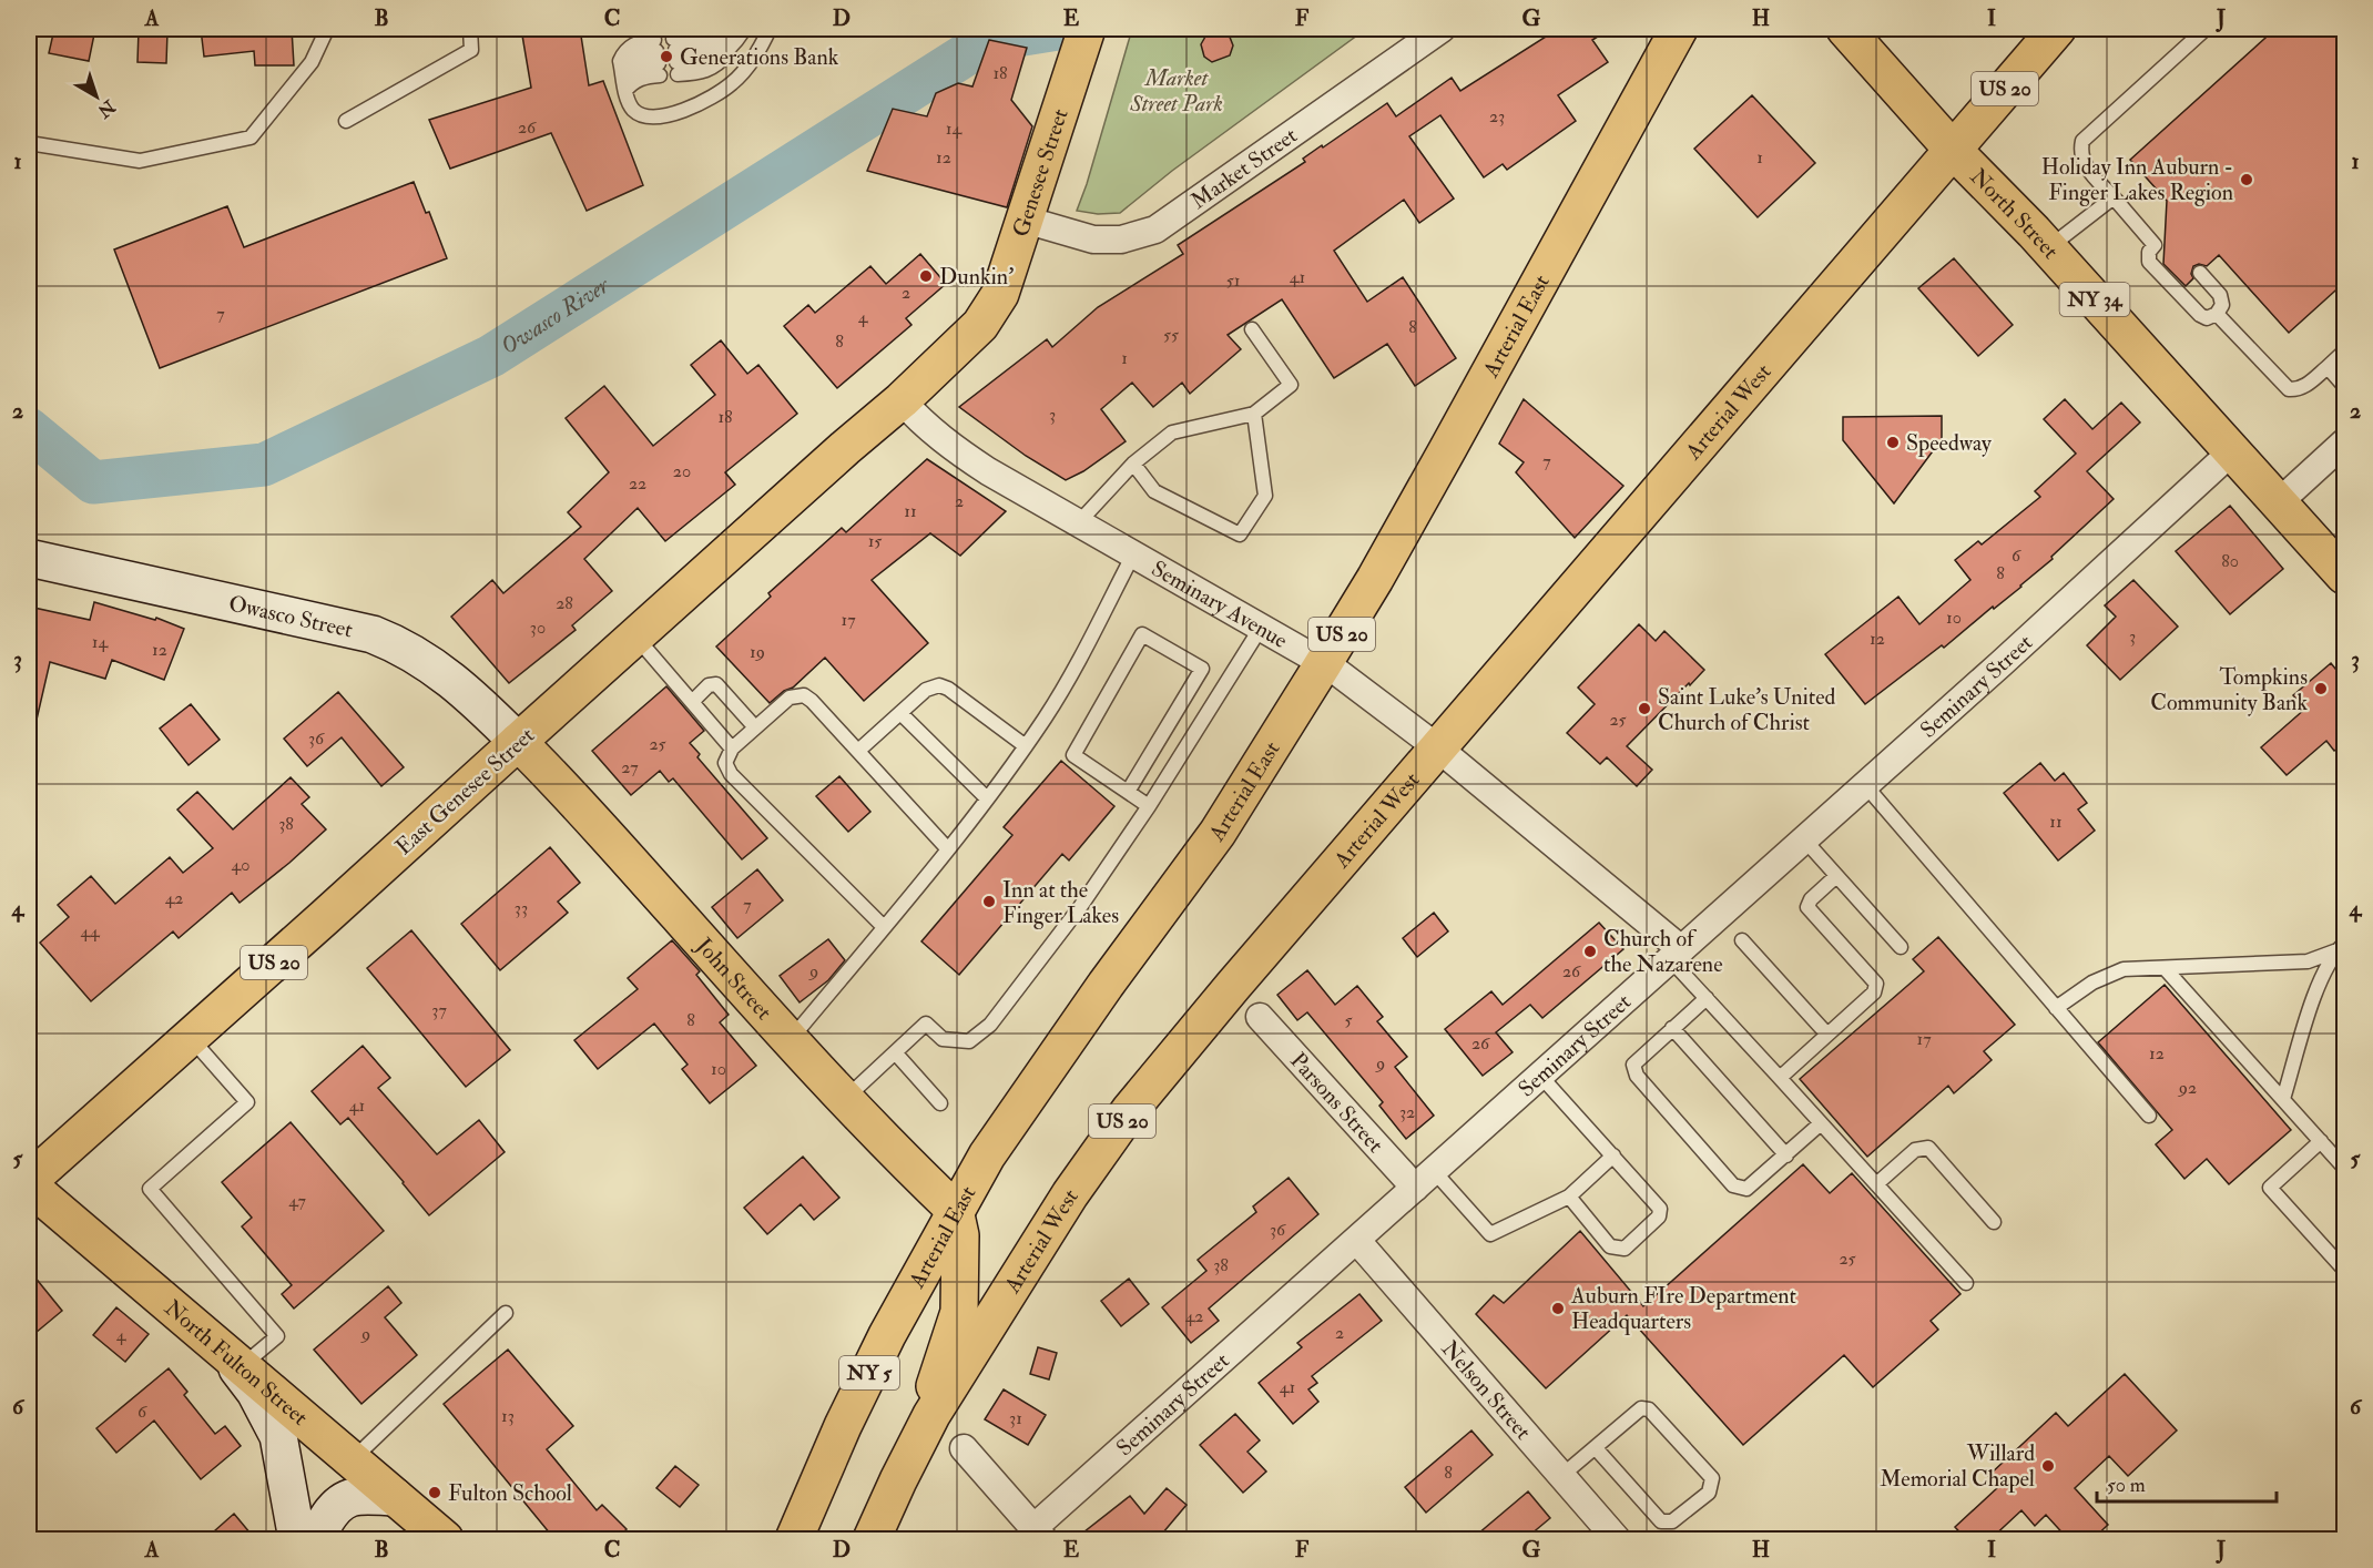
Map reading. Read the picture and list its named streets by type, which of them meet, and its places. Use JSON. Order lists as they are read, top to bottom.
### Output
{
  "streets": {
    "main road": [
      "US 20",
      "Genesee Street",
      "North Street",
      "NY 34",
      "Arterial East",
      "Arterial West",
      "Owasco Street",
      "East Genesee Street",
      "John Street",
      "North Fulton Street",
      "NY 5"
    ],
    "street": [
      "Market Street",
      "Seminary Avenue",
      "Seminary Street",
      "Parsons Street",
      "Nelson Street"
    ]
  },
  "crossings": [
    ["US 20", "North Street"],
    ["US 20", "Arterial West"],
    ["Market Street", "Genesee Street"],
    ["Genesee Street", "Seminary Avenue"],
    ["Genesee Street", "East Genesee Street"],
    ["North Street", "Arterial West"],
    ["North Street", "Seminary Street"],
    ["Arterial East", "Seminary Avenue"],
    ["Arterial East", "John Street"],
    ["Arterial West", "Seminary Avenue"],
    ["Seminary Avenue", "Seminary Street"],
    ["Seminary Avenue", "East Genesee Street"],
    ["Owasco Street", "East Genesee Street"],
    ["Owasco Street", "John Street"],
    ["Seminary Street", "Parsons Street"],
    ["Seminary Street", "Nelson Street"],
    ["East Genesee Street", "John Street"],
    ["East Genesee Street", "North Fulton Street"]
  ],
  "water": ["Owasco River"],
  "parks": ["Market Street Park"],
  "places": [
    "Generations Bank",
    "Holiday Inn Auburn - Finger Lakes Region",
    "Dunkin'",
    "Speedway",
    "Tompkins Community Bank",
    "Saint Luke's United Church of Christ",
    "Inn at the Finger Lakes",
    "Church of the Nazarene",
    "Auburn FIre Department Headquarters",
    "Willard Memorial Chapel",
    "Fulton School"
  ],
  "house_numbers": [
    "18",
    "23",
    "26",
    "14",
    "12",
    "1",
    "41",
    "51",
    "2",
    "7",
    "4",
    "8",
    "55",
    "8",
    "1",
    "3",
    "18",
    "7",
    "20",
    "22",
    "2",
    "11",
    "15",
    "6",
    "80",
    "8",
    "28",
    "10",
    "17",
    "30",
    "3",
    "12",
    "14",
    "12",
    "19",
    "25",
    "36",
    "25",
    "27",
    "11",
    "38",
    "40",
    "42",
    "7",
    "33",
    "44",
    "9",
    "26",
    "37",
    "8",
    "5",
    "17",
    "26",
    "12",
    "9",
    "10",
    "92",
    "41",
    "32",
    "47",
    "36",
    "25",
    "38",
    "42",
    "2",
    "9",
    "4",
    "41",
    "6",
    "13",
    "31",
    "8"
  ],
  "scale_bar": "50 m",
  "north": "bottom right",
  "grid": {
    "columns": [
      "A",
      "B",
      "C",
      "D",
      "E",
      "F",
      "G",
      "H",
      "I",
      "J"
    ],
    "rows": [
      "1",
      "2",
      "3",
      "4",
      "5",
      "6"
    ]
  }
}
